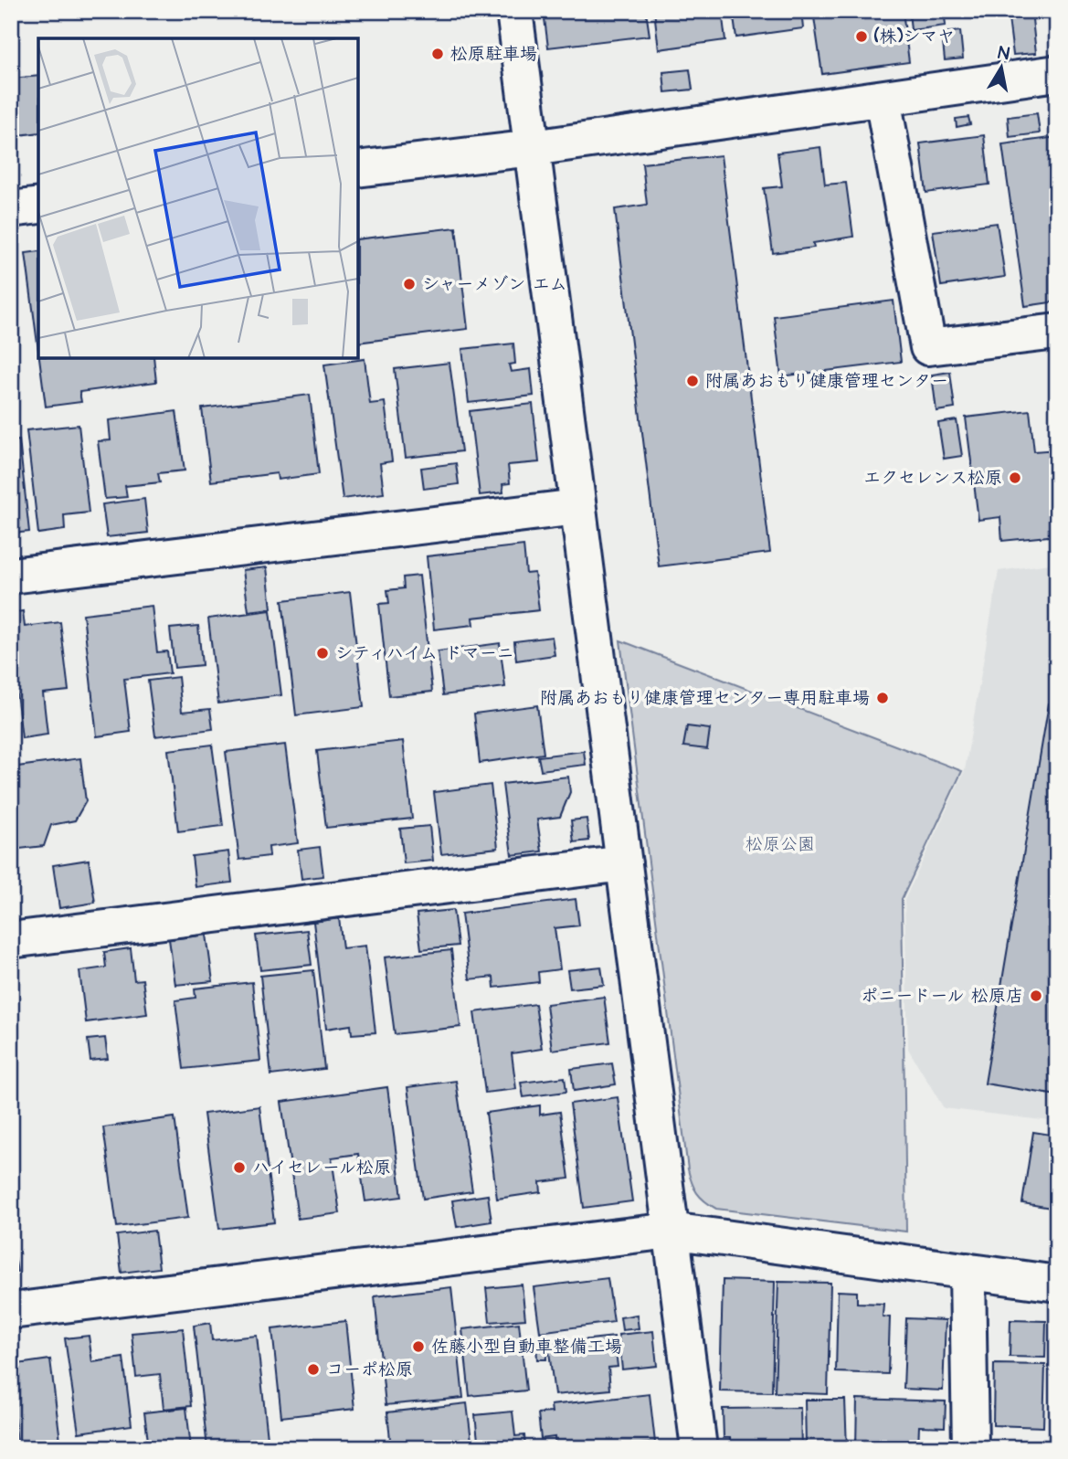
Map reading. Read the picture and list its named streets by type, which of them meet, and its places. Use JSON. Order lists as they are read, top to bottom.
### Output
{
  "parks": ["松原公園"],
  "places": [
    "(株)シマヤ",
    "松原駐車場",
    "シャーメゾン エム",
    "附属あおもり健康管理センター",
    "エクセレンス松原",
    "シティハイム ドマーニ",
    "附属あおもり健康管理センター専用駐車場",
    "ポニードール 松原店",
    "ハイセレール松原",
    "佐藤小型自動車整備工場",
    "コーポ松原"
  ],
  "north": "top"
}
